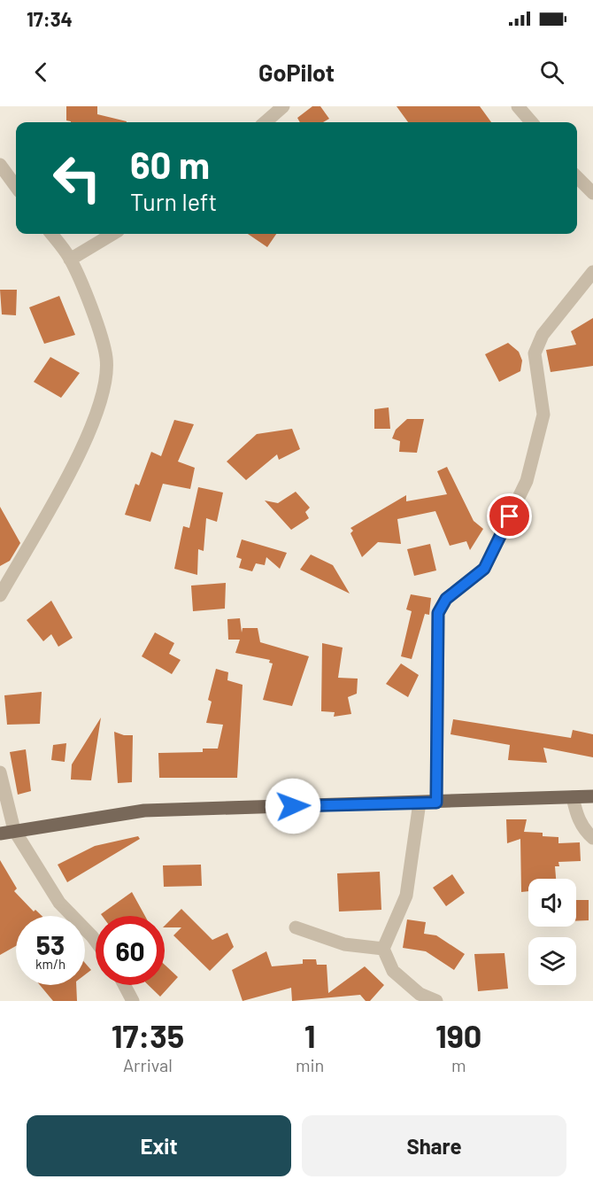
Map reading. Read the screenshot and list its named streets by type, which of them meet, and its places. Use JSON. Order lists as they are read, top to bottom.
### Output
{
  "page": {
    "status": "17:34",
    "header": "GoPilot",
    "turn": ["60 m", "Turn left"],
    "speed": "53 km/h",
    "limit": "60",
    "eta": [
      "17:35",
      "Arrival",
      "1",
      "min",
      "190",
      "m"
    ],
    "buttons": ["Exit", "Share"]
  }
}
